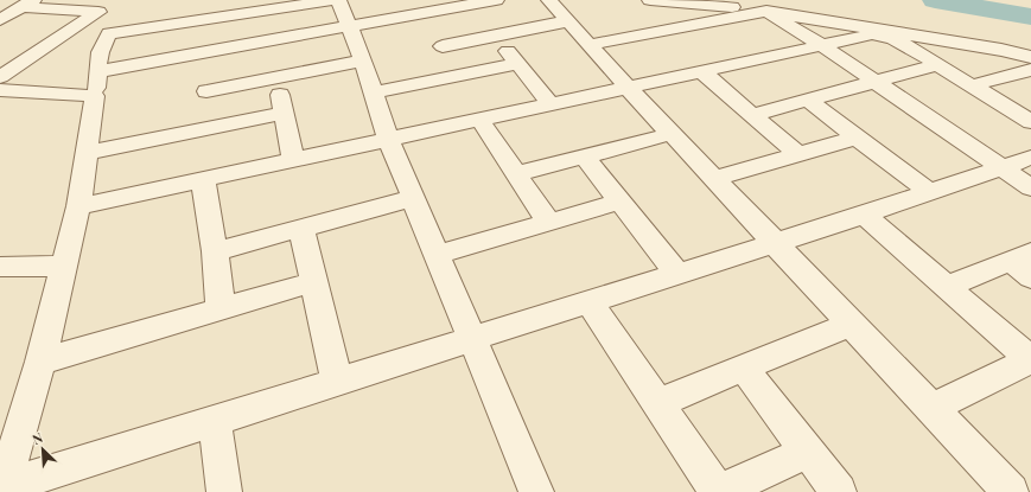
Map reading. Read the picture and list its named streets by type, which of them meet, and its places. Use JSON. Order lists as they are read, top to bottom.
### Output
{
  "north": "top left"
}
